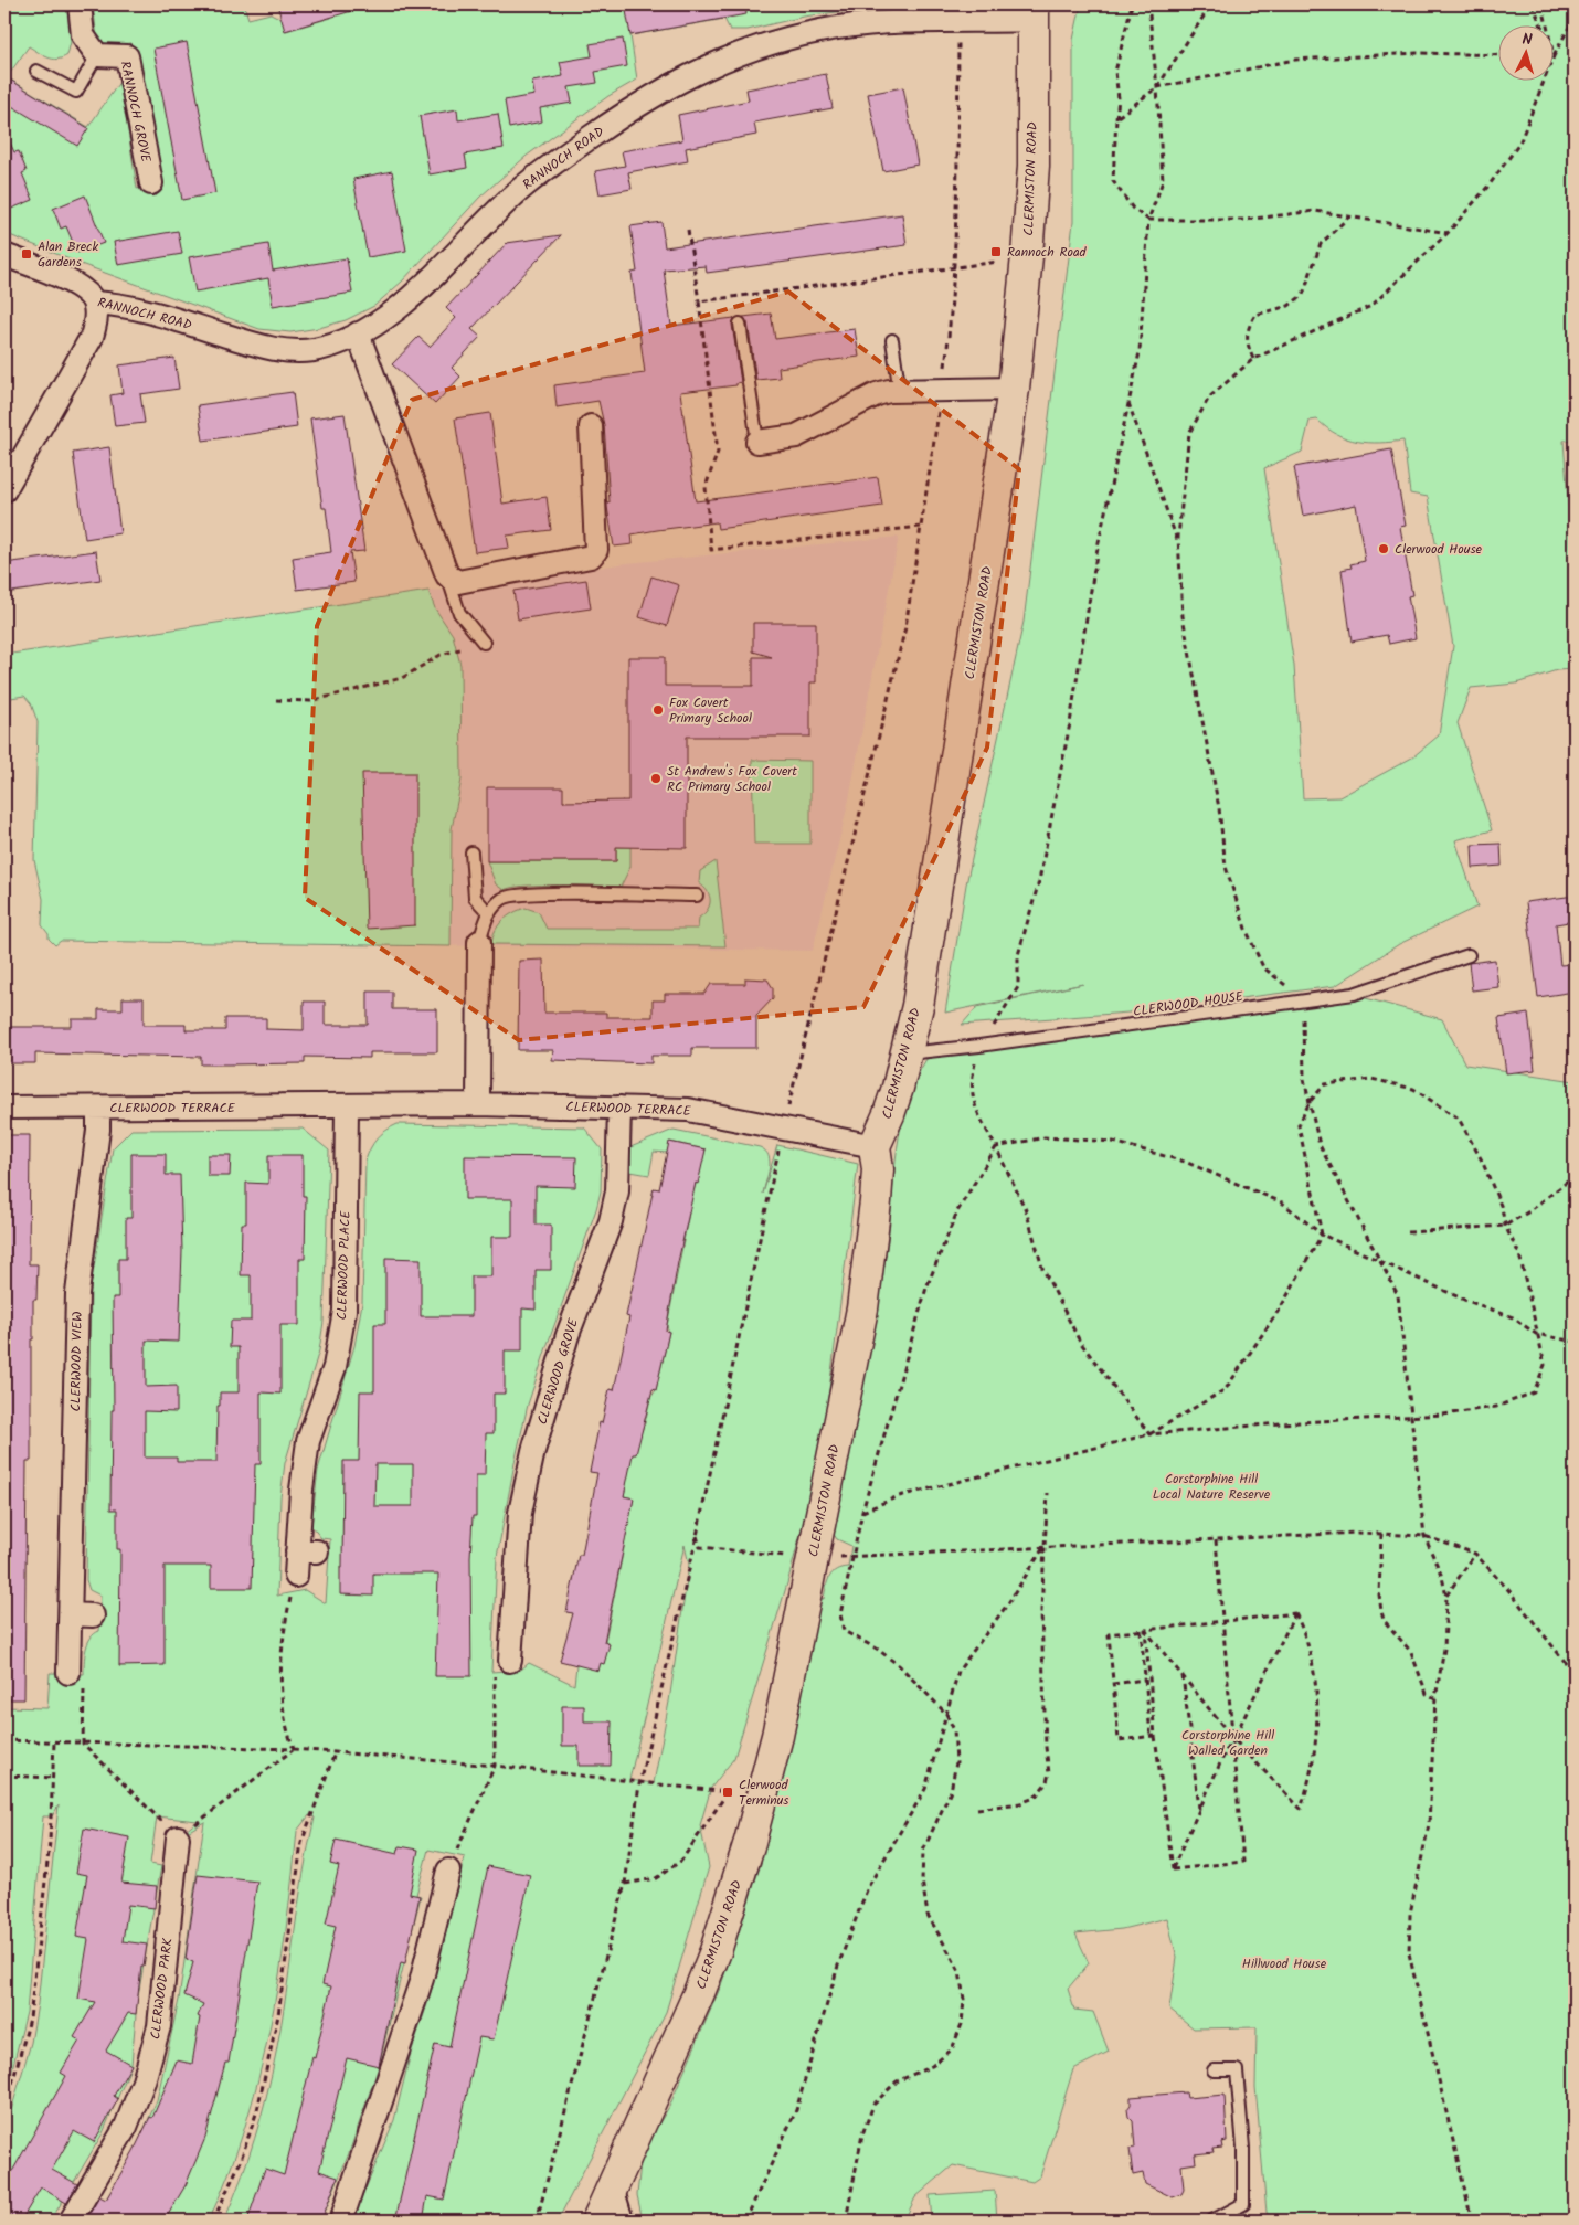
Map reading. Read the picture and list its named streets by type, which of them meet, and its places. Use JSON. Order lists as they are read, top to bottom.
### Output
{
  "streets": {
    "street": [
      "RANNOCH GROVE",
      "RANNOCH ROAD",
      "CLERMISTON ROAD",
      "CLERWOOD TERRACE",
      "CLERWOOD PLACE",
      "CLERWOOD VIEW",
      "CLERWOOD GROVE",
      "CLERWOOD PARK"
    ],
    "lane": ["CLERWOOD HOUSE"]
  },
  "crossings": [
    ["RANNOCH ROAD", "CLERMISTON ROAD"],
    ["CLERMISTON ROAD", "CLERWOOD HOUSE"],
    ["CLERMISTON ROAD", "CLERWOOD TERRACE"],
    ["CLERWOOD TERRACE", "CLERWOOD PLACE"],
    ["CLERWOOD TERRACE", "CLERWOOD VIEW"],
    ["CLERWOOD TERRACE", "CLERWOOD GROVE"]
  ],
  "parks": ["Corstorphine Hill Local Nature Reserve", "Corstorphine Hill Walled Garden", "Hillwood House"],
  "places": {
    "transit": ["Rannoch Road", "Alan Breck Gardens", "Clerwood Terminus"],
    "other": ["Clerwood House", "Fox Covert Primary School", "St Andrew's Fox Covert RC Primary School"]
  },
  "north": "top"
}
